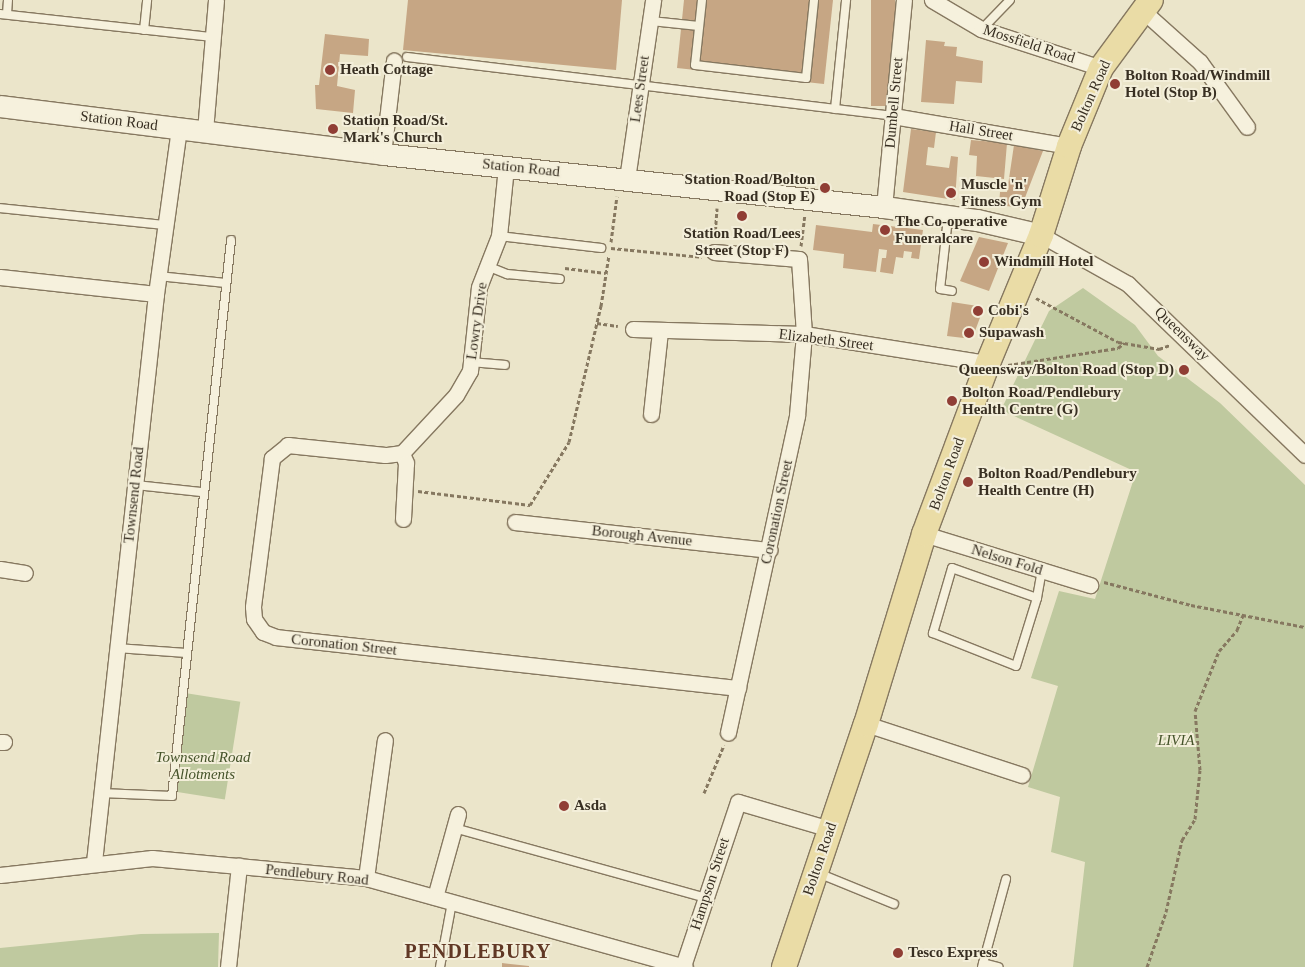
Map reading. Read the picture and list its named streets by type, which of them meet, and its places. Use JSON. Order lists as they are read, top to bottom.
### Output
{
  "streets": {
    "main road": ["Bolton Road", "Station Road"],
    "street": [
      "Mossfield Road",
      "Lees Street",
      "Dumbell Street",
      "Hall Street",
      "Lowry Drive",
      "Queensway",
      "Elizabeth Street",
      "Townsend Road",
      "Coronation Street",
      "Borough Avenue",
      "Nelson Fold",
      "Pendlebury Road",
      "Hampson Street"
    ]
  },
  "crossings": [
    ["Mossfield Road", "Bolton Road"],
    ["Lees Street", "Station Road"],
    ["Bolton Road", "Station Road"],
    ["Bolton Road", "Hall Street"],
    ["Bolton Road", "Queensway"],
    ["Bolton Road", "Elizabeth Street"],
    ["Bolton Road", "Nelson Fold"],
    ["Bolton Road", "Hampson Street"],
    ["Dumbell Street", "Station Road"],
    ["Dumbell Street", "Hall Street"],
    ["Station Road", "Lowry Drive"],
    ["Station Road", "Queensway"],
    ["Station Road", "Townsend Road"],
    ["Lowry Drive", "Coronation Street"],
    ["Elizabeth Street", "Coronation Street"],
    ["Townsend Road", "Pendlebury Road"],
    ["Coronation Street", "Borough Avenue"],
    ["Pendlebury Road", "Hampson Street"]
  ],
  "districts": ["PENDLEBURY"],
  "parks": ["LIVIA", "Townsend Road Allotments"],
  "places": [
    "Heath Cottage",
    "Bolton Road/Windmill Hotel (Stop B)",
    "Station Road/St. Mark's Church",
    "Station Road/Bolton Road (Stop E)",
    "Muscle 'n' Fitness Gym",
    "Station Road/Lees Street (Stop F)",
    "The Co-operative Funeralcare",
    "Windmill Hotel",
    "Cobi's",
    "Supawash",
    "Queensway/Bolton Road (Stop D)",
    "Bolton Road/Pendlebury Health Centre (G)",
    "Bolton Road/Pendlebury Health Centre (H)",
    "Asda",
    "Tesco Express"
  ]
}
